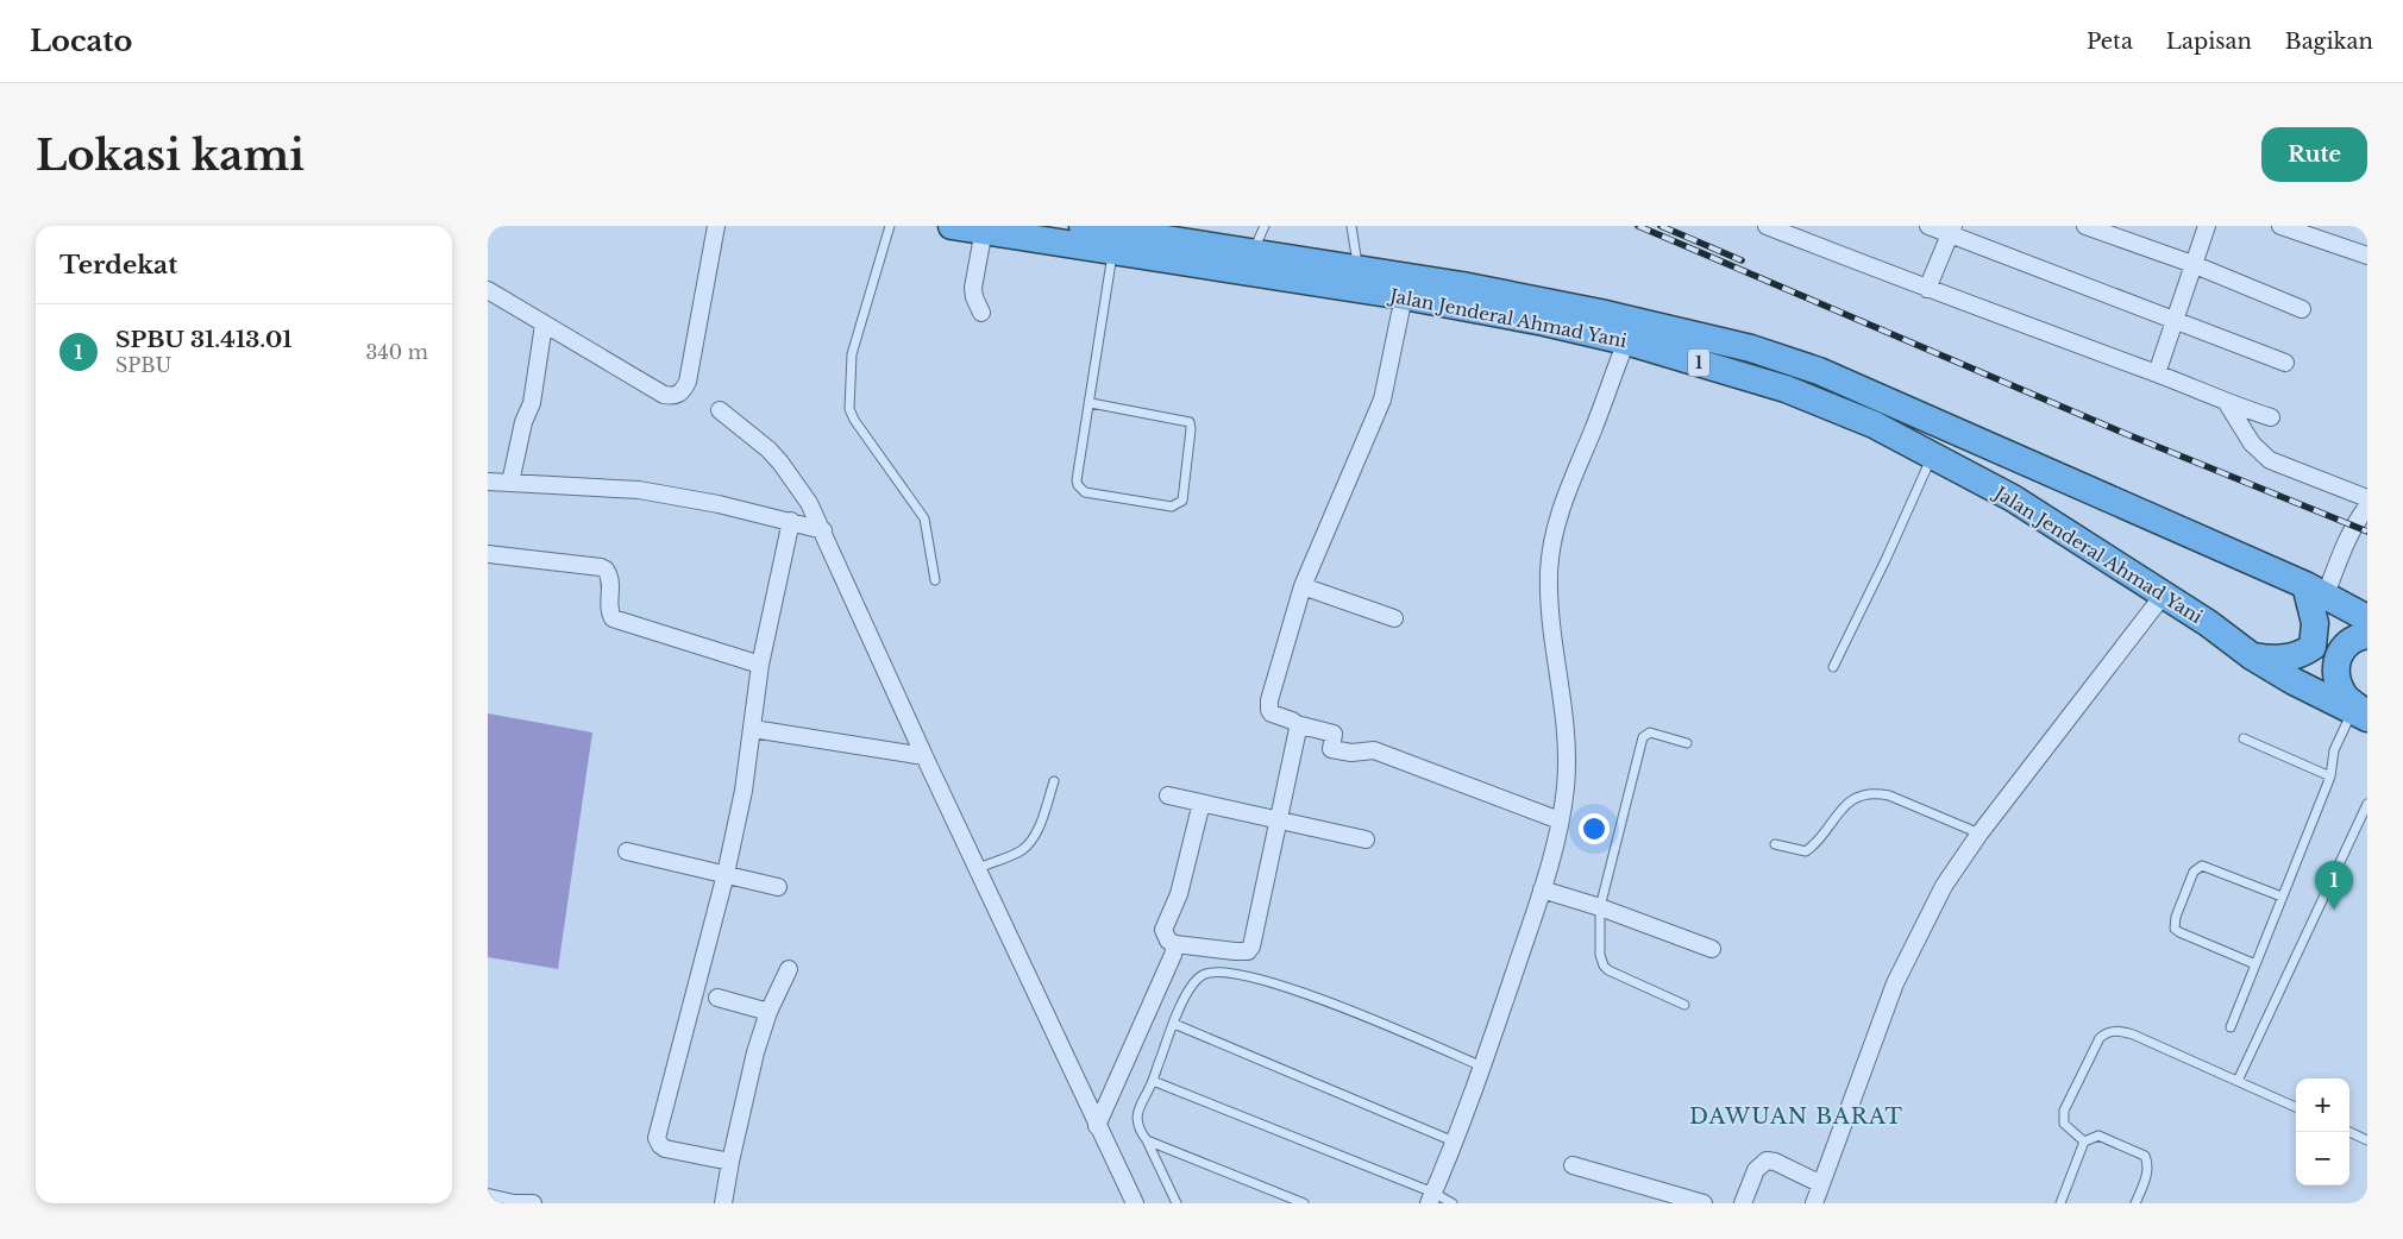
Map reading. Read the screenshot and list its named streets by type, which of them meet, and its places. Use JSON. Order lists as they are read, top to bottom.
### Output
{
  "streets": {
    "highway": ["Jalan Jenderal Ahmad Yani", "1"]
  },
  "districts": ["DAWUAN BARAT"],
  "page": {
    "header": "Locato",
    "nav": ["Peta", "Lapisan", "Bagikan"],
    "buttons": "Rute",
    "title": "Lokasi kami",
    "heading": "Terdekat",
    "list": [
      {
        "mark": "1",
        "name": "SPBU 31.413.01",
        "note": "SPBU",
        "value": "340 m"
      }
    ],
    "pins": "1",
    "map_buttons": ["+", "−"]
  }
}
